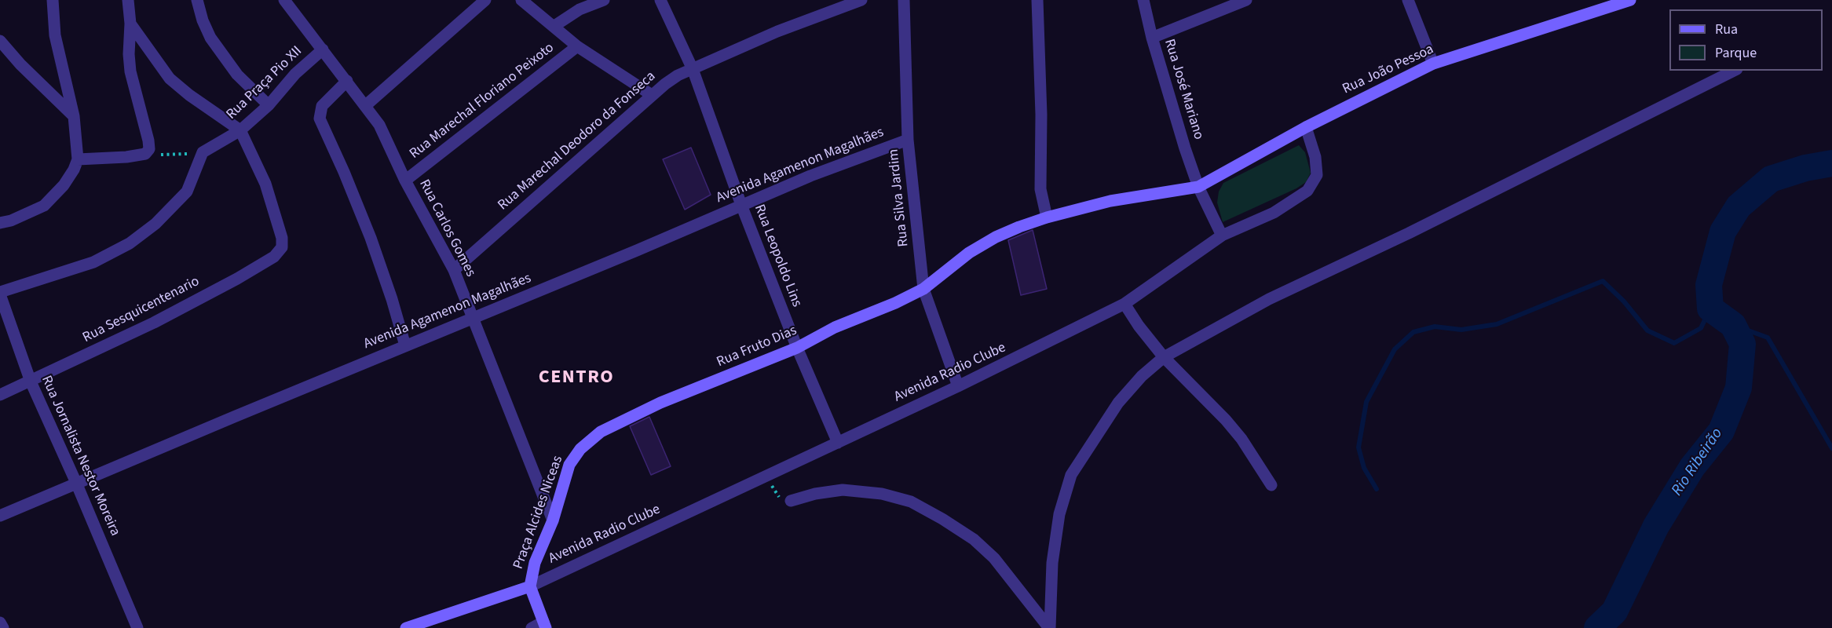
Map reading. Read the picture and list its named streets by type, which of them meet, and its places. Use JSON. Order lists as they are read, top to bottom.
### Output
{
  "streets": {
    "street": [
      "Rua João Pessoa",
      "Rua Praça Pio XII",
      "Rua José Mariano",
      "Rua Marechal Floriano Peixoto",
      "Rua Marechal Deodoro da Fonseca",
      "Avenida Agamenon Magalhães",
      "Rua Silva Jardim",
      "Rua Carlos Gomes",
      "Rua Leopoldo Lins",
      "Rua Sesquicentenario",
      "Rua Fruto Dias",
      "Avenida Radio Clube",
      "Rua Jornalista Nestor Moreira",
      "Praça Alcides Niceas"
    ]
  },
  "crossings": [
    ["Rua João Pessoa", "Rua José Mariano"],
    ["Rua João Pessoa", "Rua Fruto Dias"],
    ["Rua João Pessoa", "Avenida Radio Clube"],
    ["Rua Praça Pio XII", "Rua Carlos Gomes"],
    ["Rua Praça Pio XII", "Rua Sesquicentenario"],
    ["Rua José Mariano", "Avenida Radio Clube"],
    ["Rua Marechal Floriano Peixoto", "Rua Carlos Gomes"],
    ["Rua Marechal Deodoro da Fonseca", "Rua Carlos Gomes"],
    ["Rua Marechal Deodoro da Fonseca", "Rua Leopoldo Lins"],
    ["Avenida Agamenon Magalhães", "Rua Silva Jardim"],
    ["Avenida Agamenon Magalhães", "Rua Carlos Gomes"],
    ["Avenida Agamenon Magalhães", "Rua Leopoldo Lins"],
    ["Avenida Agamenon Magalhães", "Rua Jornalista Nestor Moreira"],
    ["Rua Silva Jardim", "Rua Fruto Dias"],
    ["Rua Silva Jardim", "Avenida Radio Clube"],
    ["Rua Carlos Gomes", "Praça Alcides Niceas"],
    ["Rua Leopoldo Lins", "Rua Fruto Dias"],
    ["Rua Leopoldo Lins", "Avenida Radio Clube"],
    ["Rua Sesquicentenario", "Rua Jornalista Nestor Moreira"],
    ["Rua Fruto Dias", "Praça Alcides Niceas"],
    ["Avenida Radio Clube", "Praça Alcides Niceas"]
  ],
  "districts": ["CENTRO"],
  "water": ["Rio Ribeirão"],
  "legend": ["Rua", "Parque"]
}
